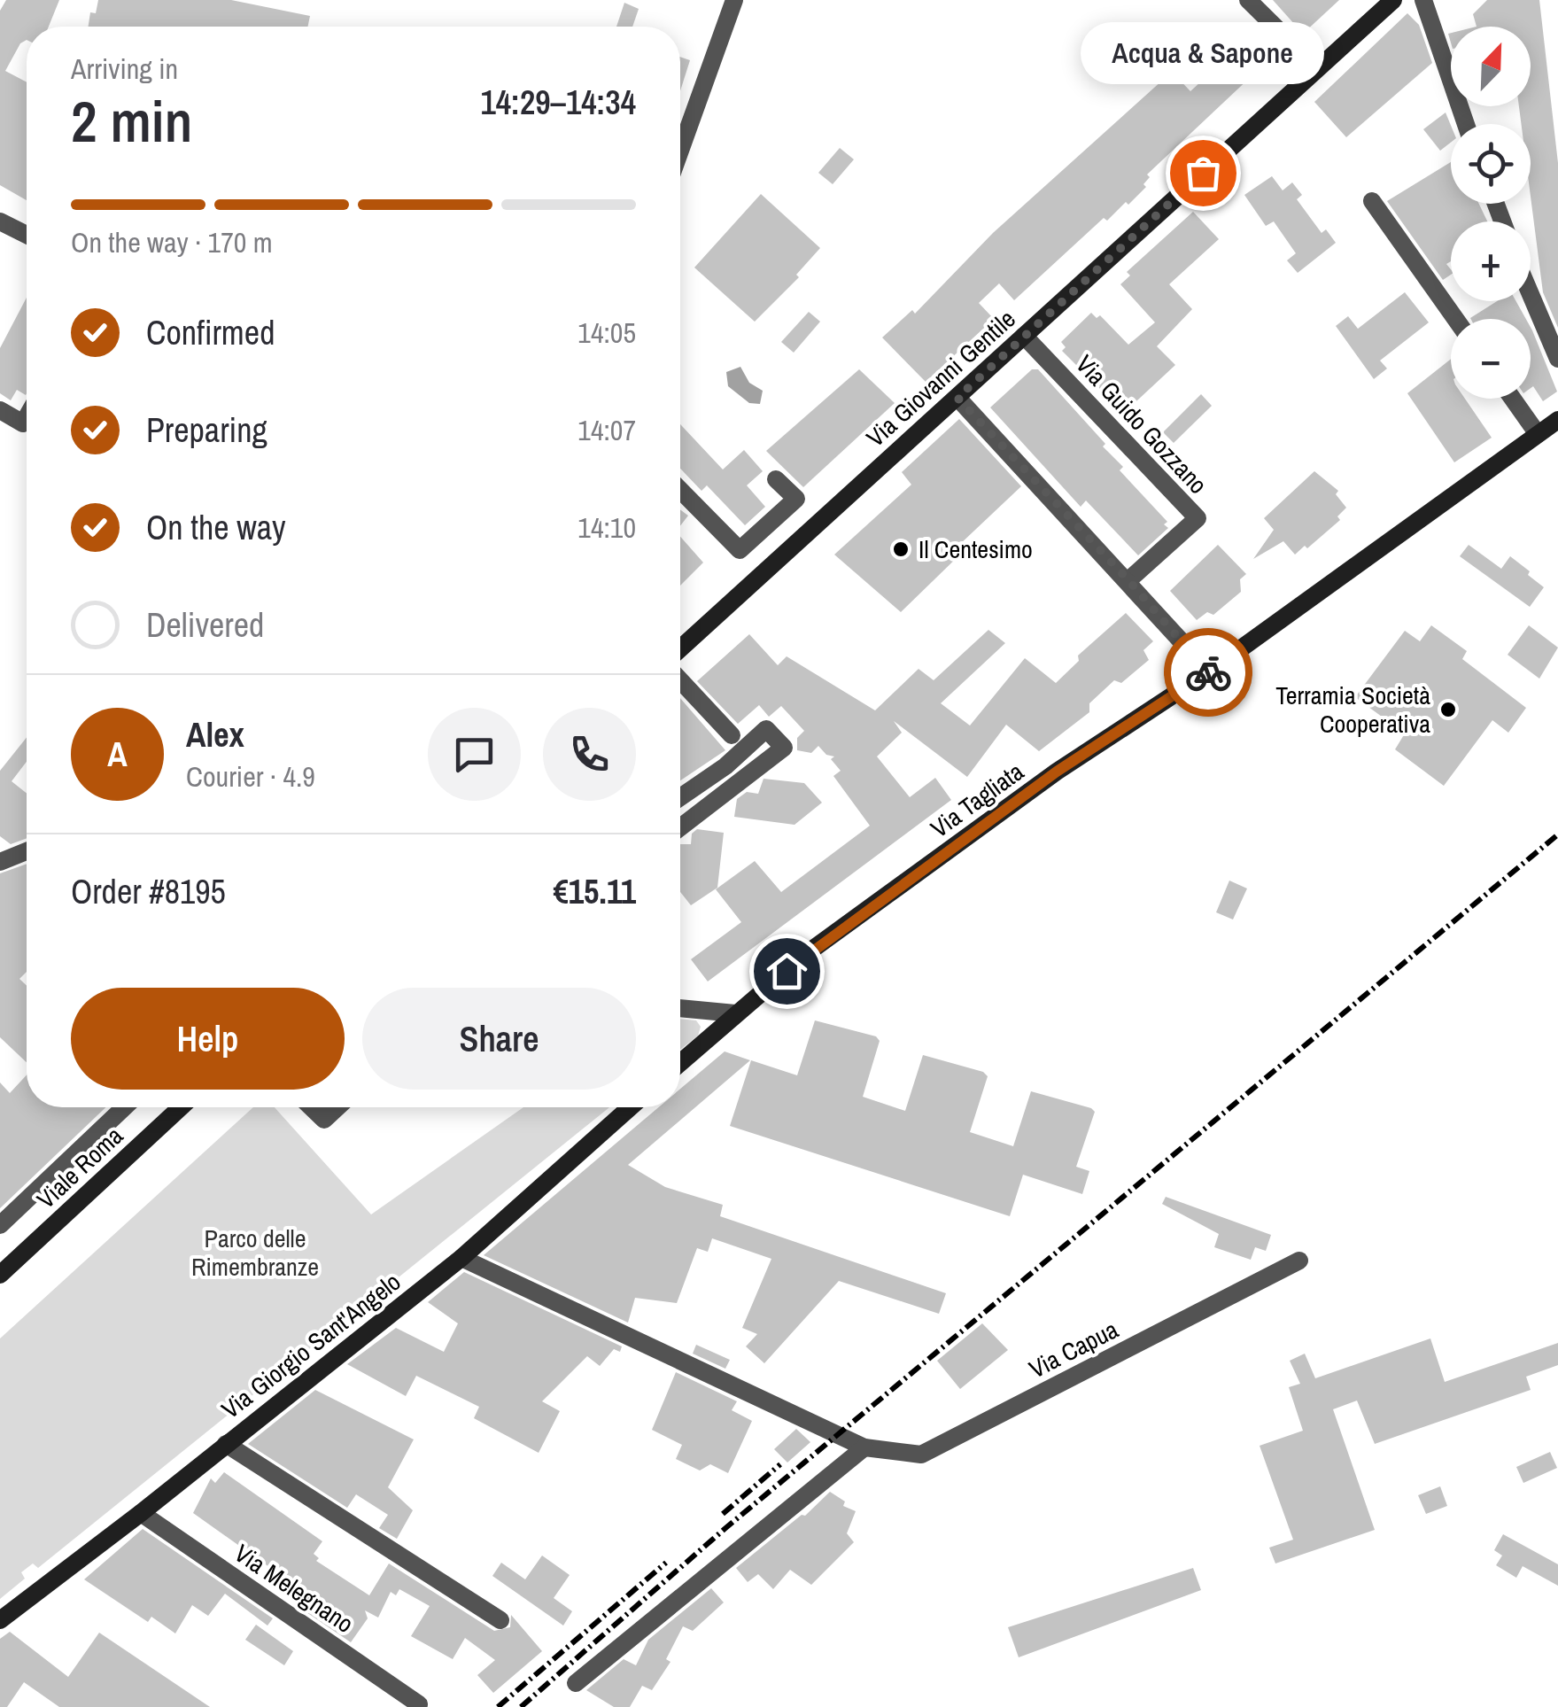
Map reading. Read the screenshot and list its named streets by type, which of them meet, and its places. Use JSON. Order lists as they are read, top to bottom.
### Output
{
  "streets": {
    "street": [
      "Via Giovanni Gentile",
      "Via Guido Gozzano",
      "Via Tagliata",
      "Viale Roma",
      "Via Giorgio Sant'Angelo",
      "Via Capua",
      "Via Melegnano"
    ]
  },
  "crossings": [
    ["Via Giovanni Gentile", "Via Guido Gozzano"],
    ["Via Giorgio Sant'Angelo", "Via Capua"],
    ["Via Giorgio Sant'Angelo", "Via Melegnano"]
  ],
  "parks": ["Parco delle Rimembranze"],
  "places": ["Acqua & Sapone", "Il Centesimo", "Terramia Società Cooperativa"],
  "north": "top right",
  "page": {
    "bubble": "Acqua & Sapone",
    "map_buttons": ["+", "−"],
    "heading": ["2 min", "Arriving in", "14:29–14:34"],
    "panel": [
      "Alex",
      "Courier · 4.9",
      "Order #8195",
      "€15.11"
    ],
    "bar": "On the way · 170 m",
    "list": [
      ["Confirmed", "14:05"],
      ["Preparing", "14:07"],
      ["On the way", "14:10"],
      "Delivered"
    ],
    "round": "A",
    "buttons": ["Help", "Share"]
  }
}
